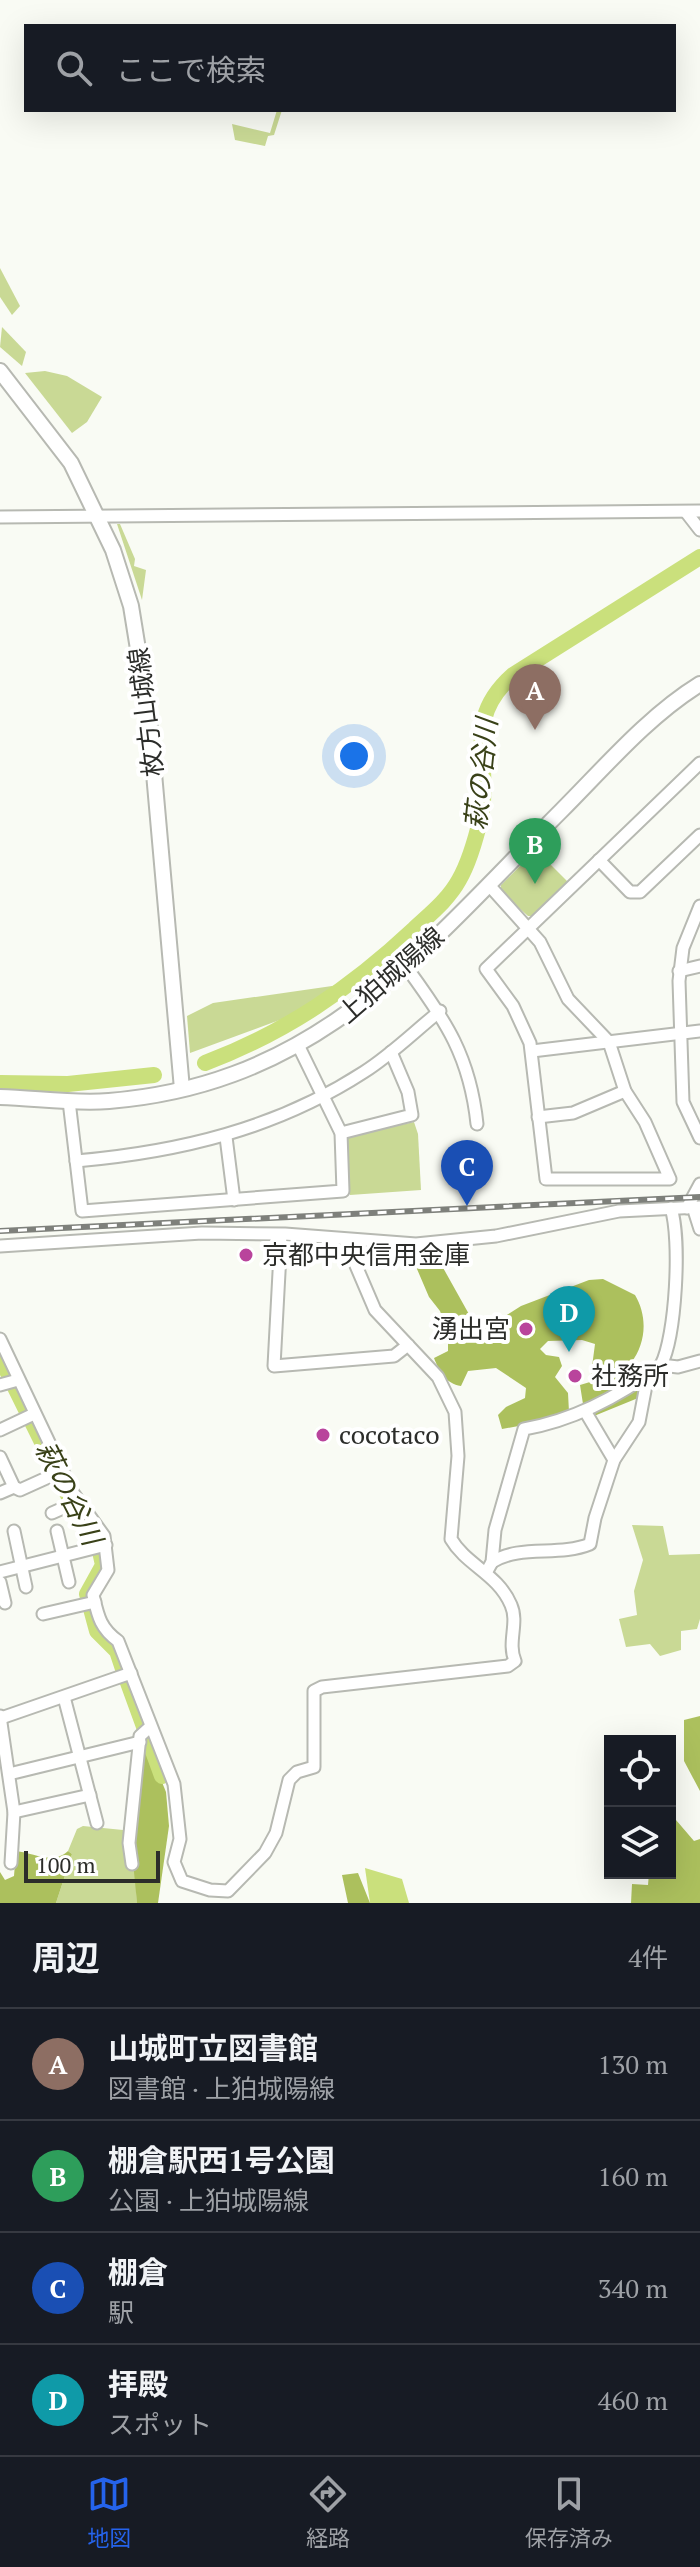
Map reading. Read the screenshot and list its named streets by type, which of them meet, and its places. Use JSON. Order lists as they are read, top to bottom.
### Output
{
  "streets": {
    "main road": ["枚方山城線", "上狛城陽線"]
  },
  "crossings": [
    ["枚方山城線", "上狛城陽線"]
  ],
  "water": ["萩の谷川"],
  "places": [
    "京都中央信用金庫",
    "湧出宮",
    "社務所",
    "cocotaco"
  ],
  "scale_bar": "100 m",
  "page": {
    "search": "ここで検索",
    "pins": [
      "A",
      "B",
      "C",
      "D"
    ],
    "scale": "100 m",
    "heading": ["周辺", "4件"],
    "list": [
      {
        "mark": "A",
        "name": "山城町立図書館",
        "note": "図書館 · 上狛城陽線",
        "value": "130 m"
      },
      {
        "mark": "B",
        "name": "棚倉駅西1号公園",
        "note": "公園 · 上狛城陽線",
        "value": "160 m"
      },
      {
        "mark": "C",
        "name": "棚倉",
        "note": "駅",
        "value": "340 m"
      },
      {
        "mark": "D",
        "name": "拝殿",
        "note": "スポット",
        "value": "460 m"
      }
    ],
    "nav": ["地図", "経路", "保存済み"]
  }
}
